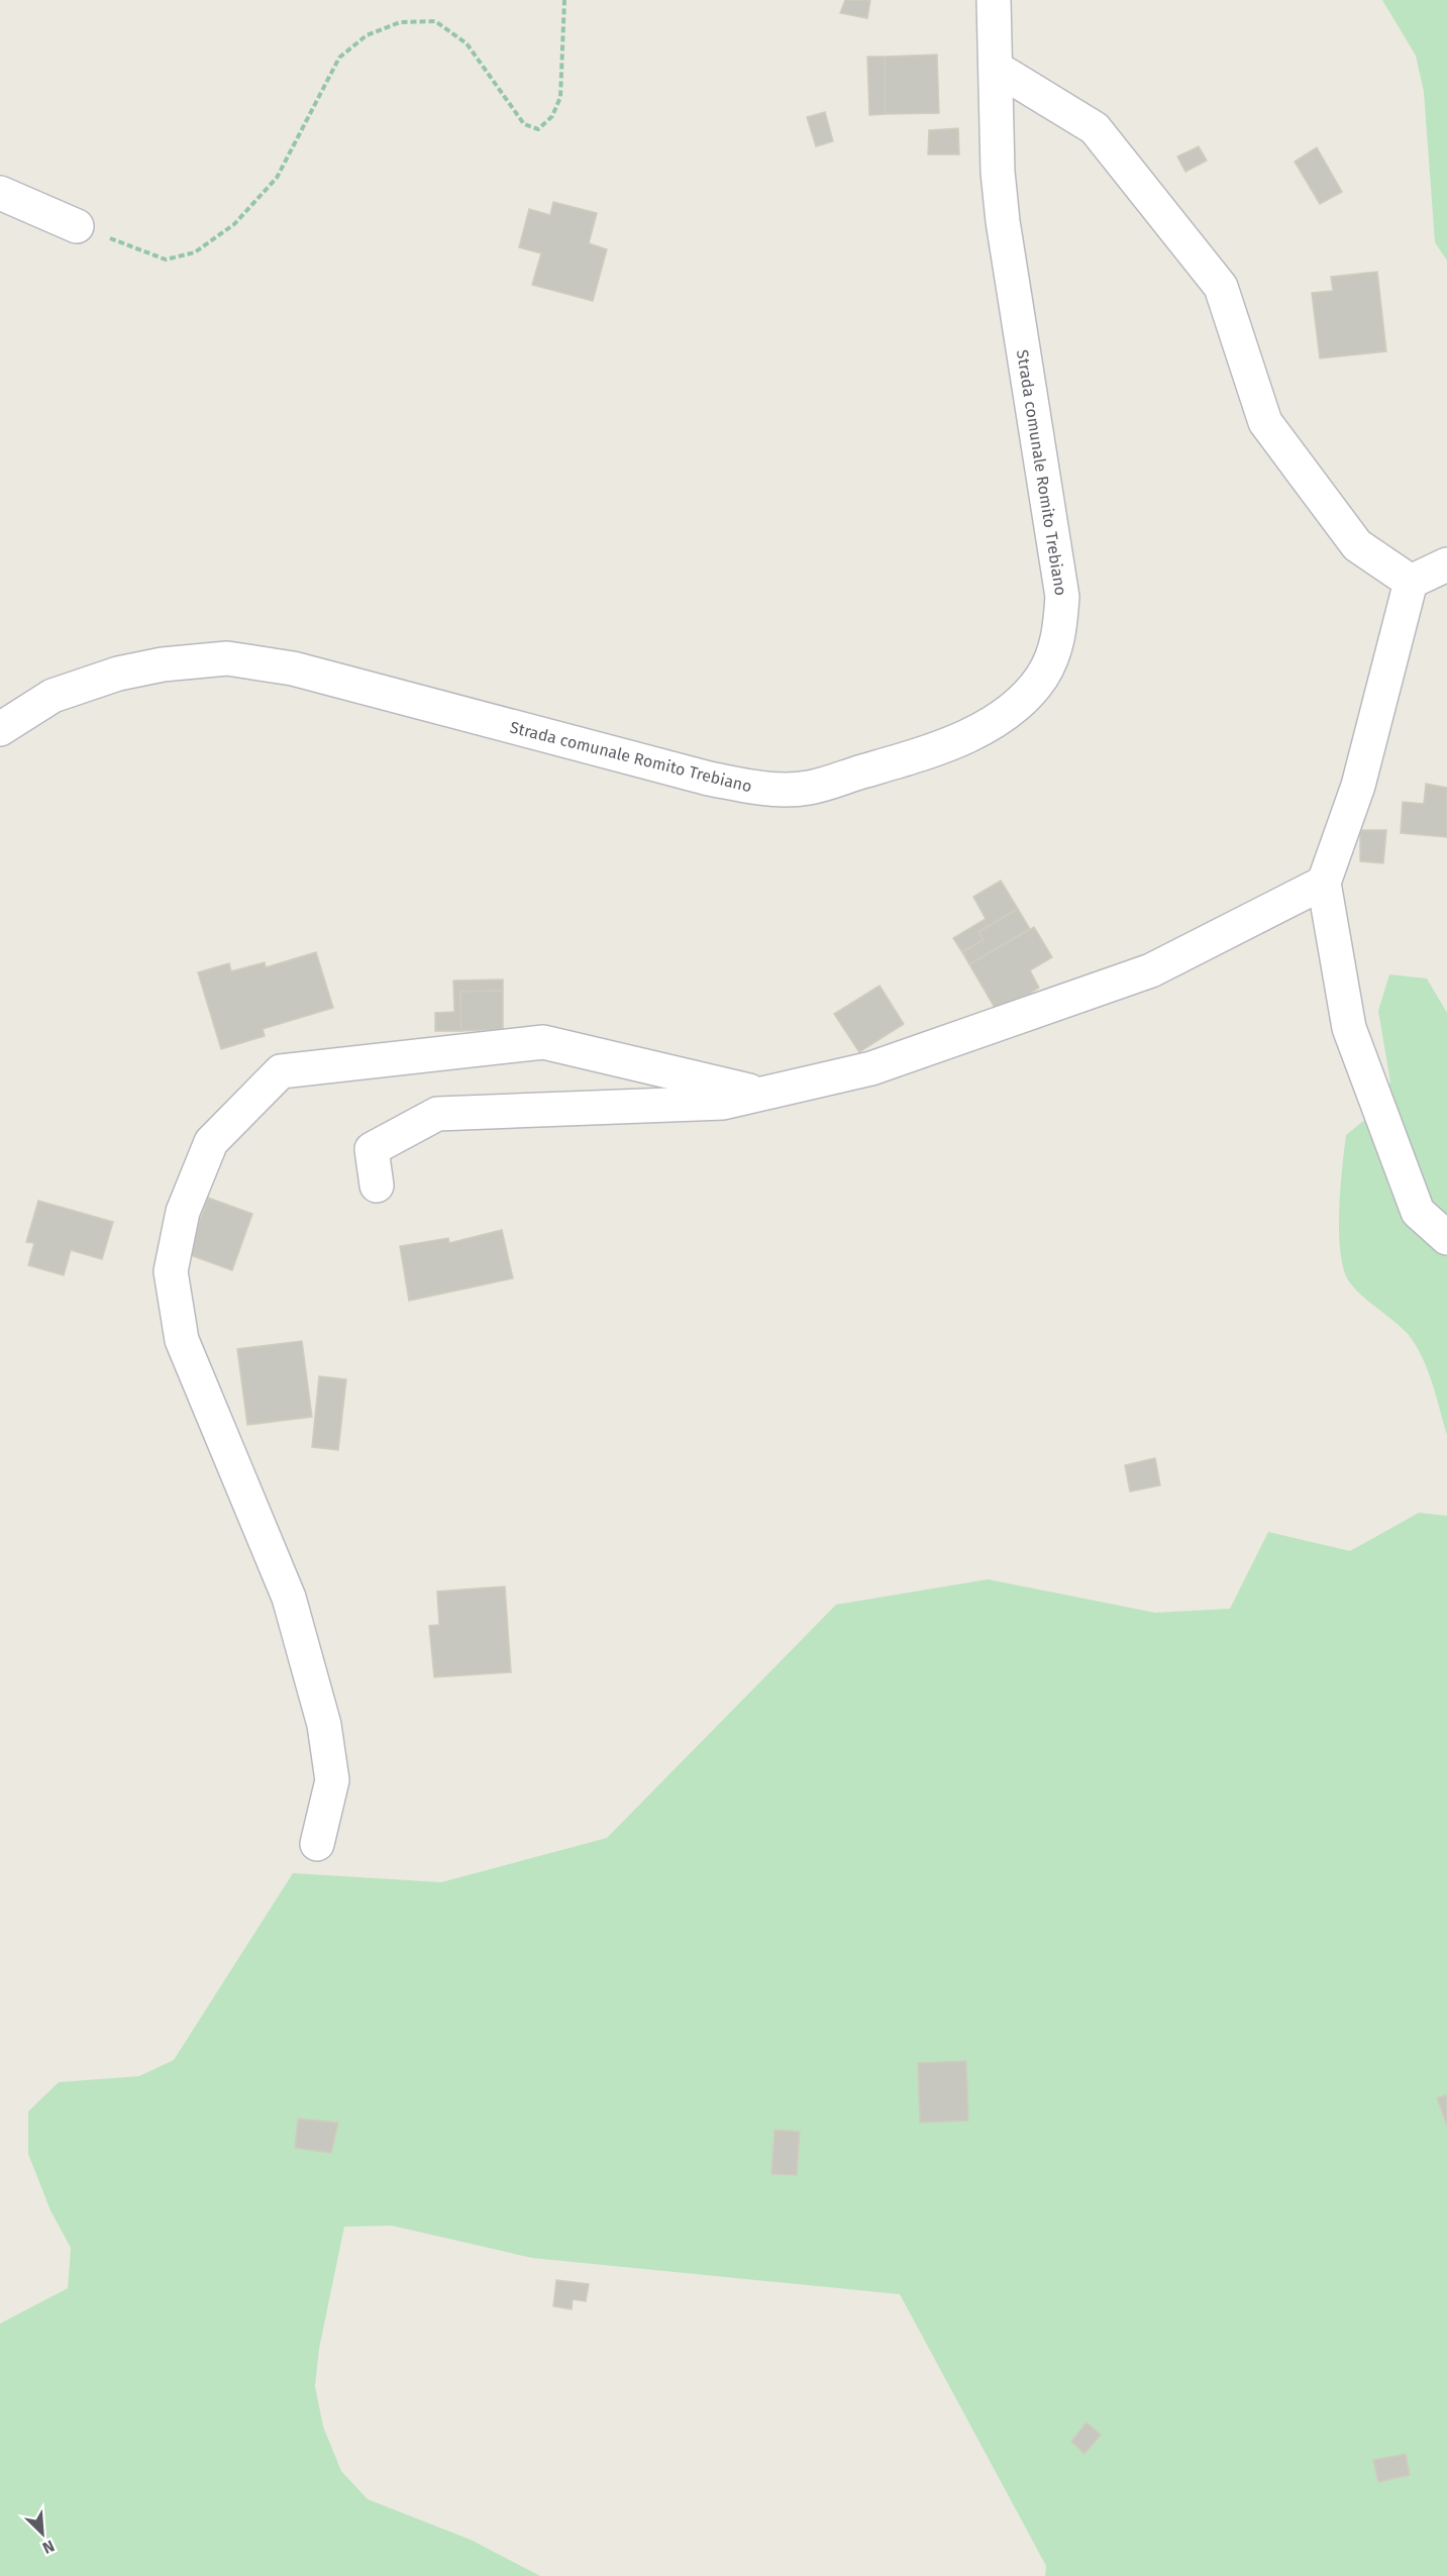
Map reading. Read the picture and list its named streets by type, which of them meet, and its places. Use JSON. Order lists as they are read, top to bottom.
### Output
{
  "streets": {
    "street": ["Strada comunale Romito Trebiano"]
  },
  "north": "bottom right"
}
